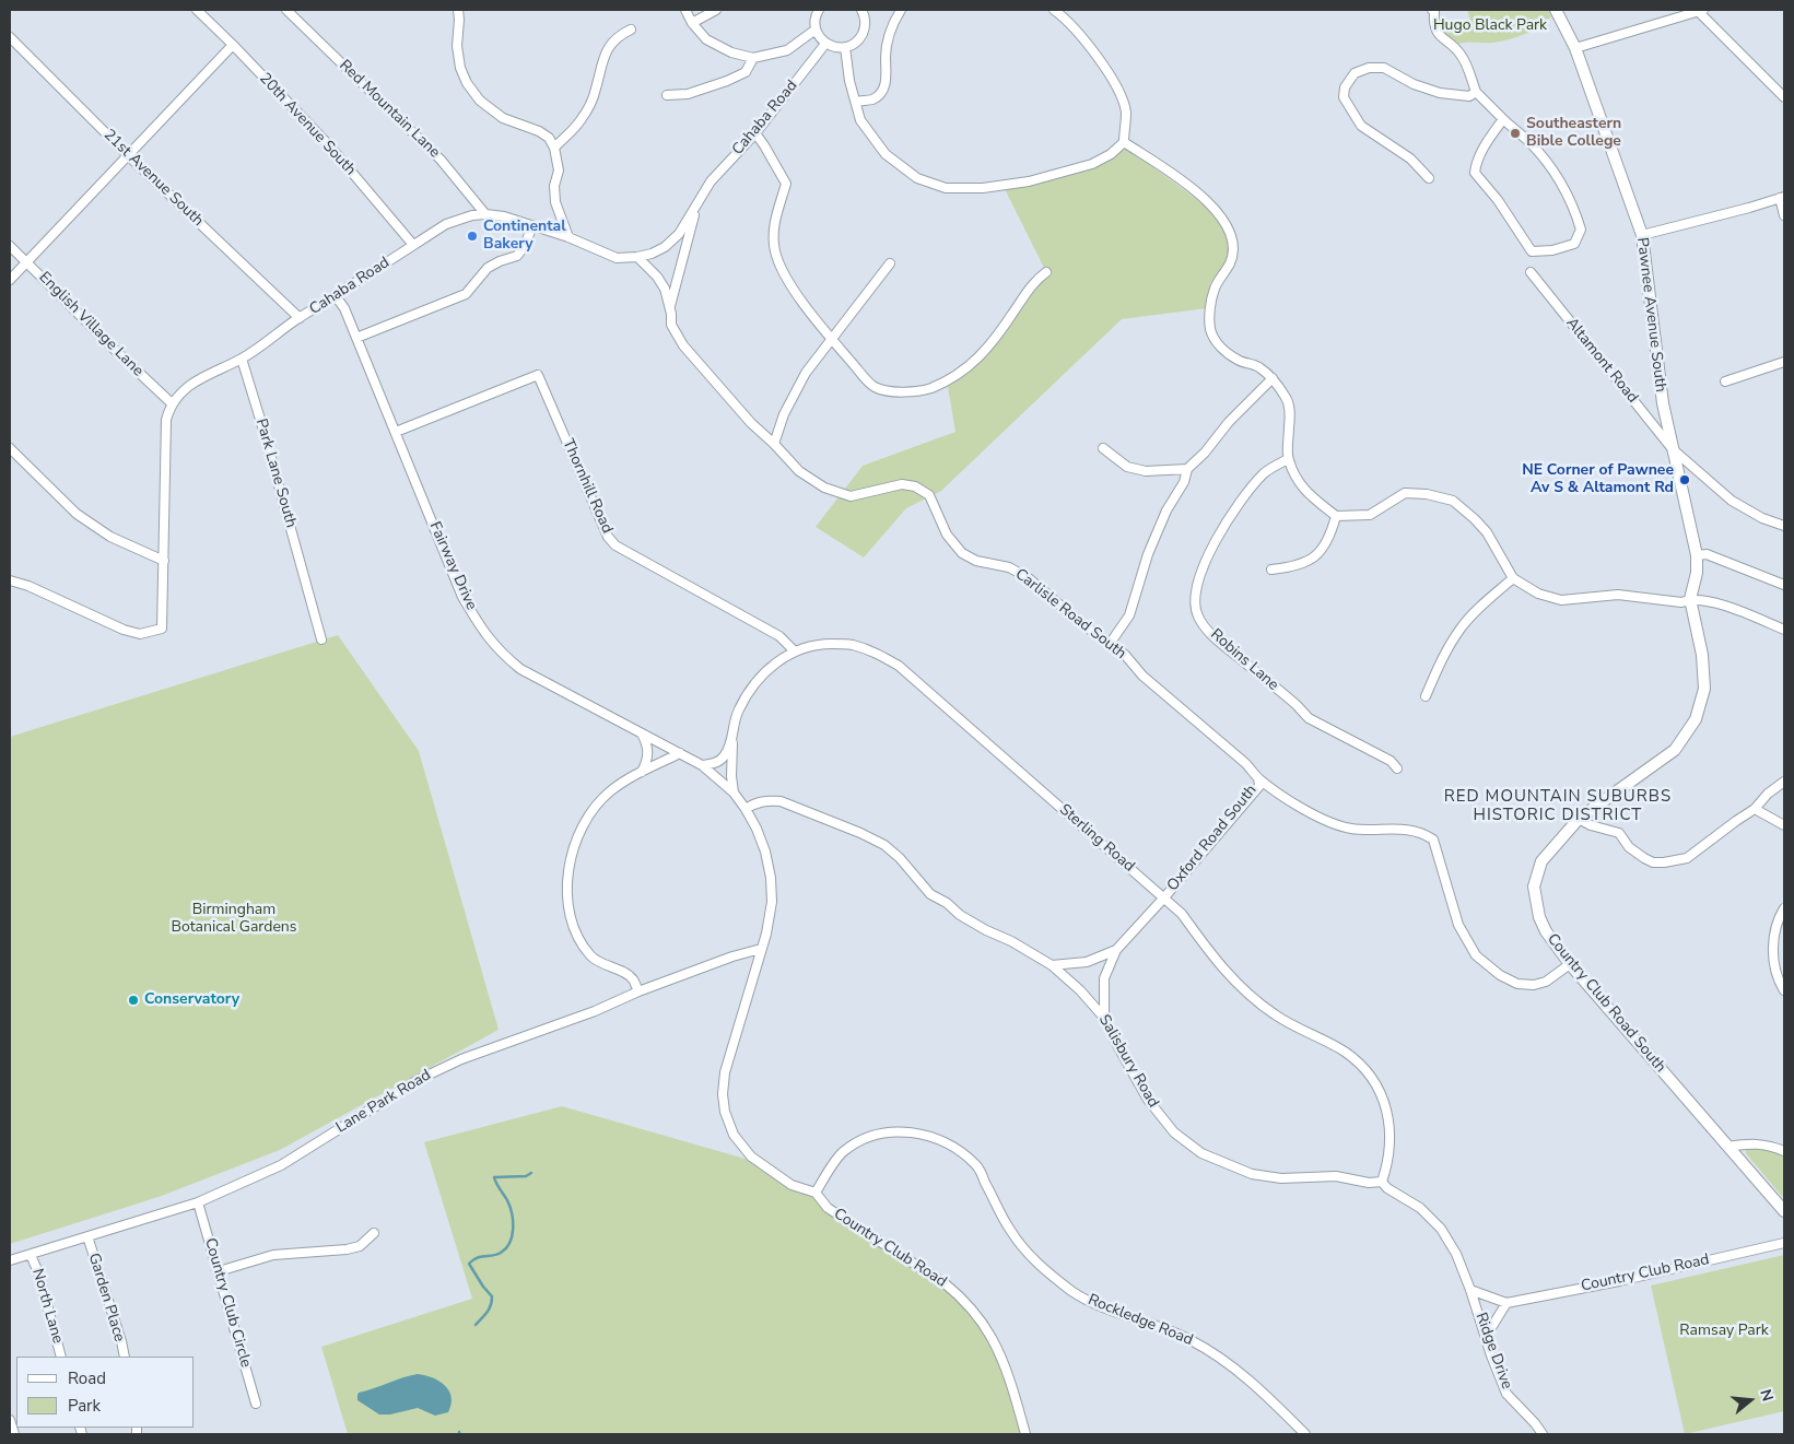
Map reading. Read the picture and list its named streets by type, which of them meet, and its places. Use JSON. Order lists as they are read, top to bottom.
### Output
{
  "streets": {
    "main road": ["Pawnee Avenue South", "Country Club Road South"],
    "street": [
      "Red Mountain Lane",
      "Cahaba Road",
      "20th Avenue South",
      "21st Avenue South",
      "English Village Lane",
      "Altamont Road",
      "Park Lane South",
      "Thornhill Road",
      "Fairway Drive",
      "Carlisle Road South",
      "Robins Lane",
      "Sterling Road",
      "Oxford Road South",
      "Salisbury Road",
      "Lane Park Road",
      "Country Club Road",
      "Garden Place",
      "Country Club Circle",
      "North Lane",
      "Rockledge Road",
      "Ridge Drive"
    ]
  },
  "crossings": [
    ["Red Mountain Lane", "Cahaba Road"],
    ["Cahaba Road", "20th Avenue South"],
    ["Cahaba Road", "21st Avenue South"],
    ["Cahaba Road", "English Village Lane"],
    ["Cahaba Road", "Park Lane South"],
    ["Cahaba Road", "Fairway Drive"],
    ["Cahaba Road", "Carlisle Road South"],
    ["Pawnee Avenue South", "Altamont Road"],
    ["Pawnee Avenue South", "Country Club Road South"],
    ["Thornhill Road", "Fairway Drive"],
    ["Thornhill Road", "Sterling Road"],
    ["Fairway Drive", "Sterling Road"],
    ["Fairway Drive", "Salisbury Road"],
    ["Fairway Drive", "Country Club Road"],
    ["Carlisle Road South", "Oxford Road South"],
    ["Carlisle Road South", "Country Club Road South"],
    ["Sterling Road", "Oxford Road South"],
    ["Sterling Road", "Salisbury Road"],
    ["Salisbury Road", "Country Club Road"],
    ["Lane Park Road", "Country Club Road"],
    ["Lane Park Road", "Garden Place"],
    ["Lane Park Road", "Country Club Circle"],
    ["Lane Park Road", "North Lane"],
    ["Country Club Road", "Rockledge Road"]
  ],
  "districts": ["RED MOUNTAIN SUBURBS HISTORIC DISTRICT"],
  "parks": ["Hugo Black Park", "Birmingham Botanical Gardens", "Ramsay Park"],
  "places": [
    "Southeastern Bible College",
    "Continental Bakery",
    "NE Corner of Pawnee Av S & Altamont Rd",
    "Conservatory"
  ],
  "legend": ["Road", "Park"],
  "north": "right"
}
